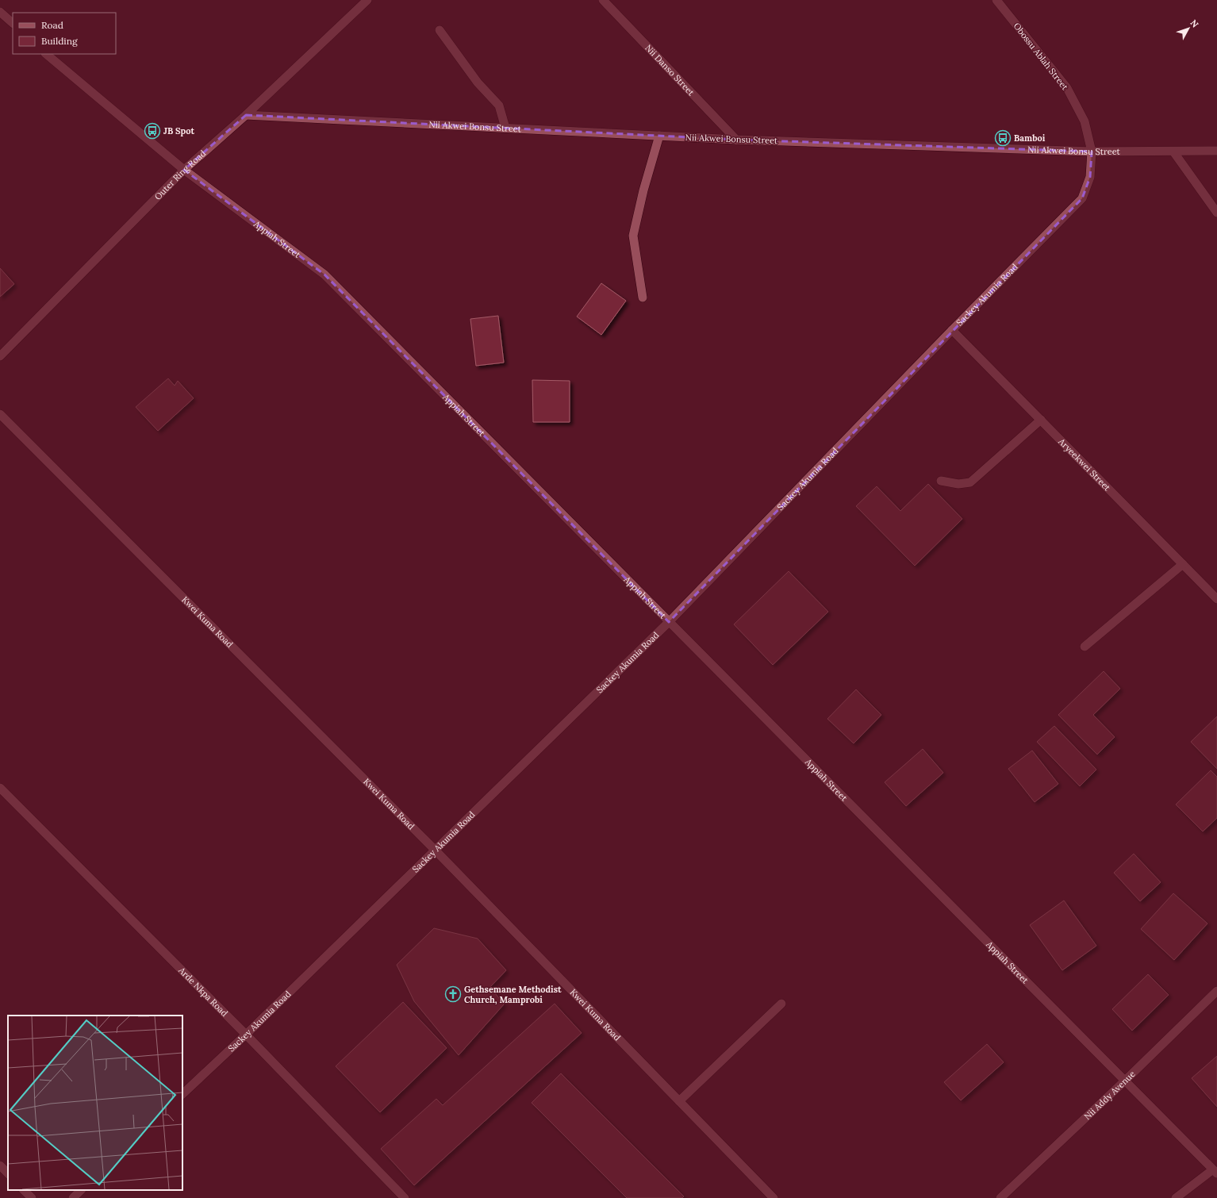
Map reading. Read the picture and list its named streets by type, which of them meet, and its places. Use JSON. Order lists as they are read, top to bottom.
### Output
{
  "streets": {
    "street": [
      "Obossu Ablah Street",
      "Nii Danso Street",
      "Nii Akwei Bonsu Street",
      "Outer Ring Road",
      "Appiah Street",
      "Sackey Akumia Road",
      "Aryeekwei Street",
      "Kwei Kuma Road",
      "Arde Nkpa Road",
      "Nii Addy Avenue"
    ]
  },
  "crossings": [
    ["Obossu Ablah Street", "Nii Akwei Bonsu Street"],
    ["Obossu Ablah Street", "Sackey Akumia Road"],
    ["Nii Danso Street", "Nii Akwei Bonsu Street"],
    ["Nii Akwei Bonsu Street", "Outer Ring Road"],
    ["Nii Akwei Bonsu Street", "Sackey Akumia Road"],
    ["Outer Ring Road", "Appiah Street"],
    ["Appiah Street", "Sackey Akumia Road"],
    ["Appiah Street", "Nii Addy Avenue"],
    ["Sackey Akumia Road", "Aryeekwei Street"],
    ["Sackey Akumia Road", "Kwei Kuma Road"],
    ["Sackey Akumia Road", "Arde Nkpa Road"]
  ],
  "places": {
    "bus stop": ["JB Spot", "Bamboi"],
    "church": ["Gethsemane Methodist Church, Mamprobi"]
  },
  "legend": ["Road", "Building"],
  "north": "top right"
}
